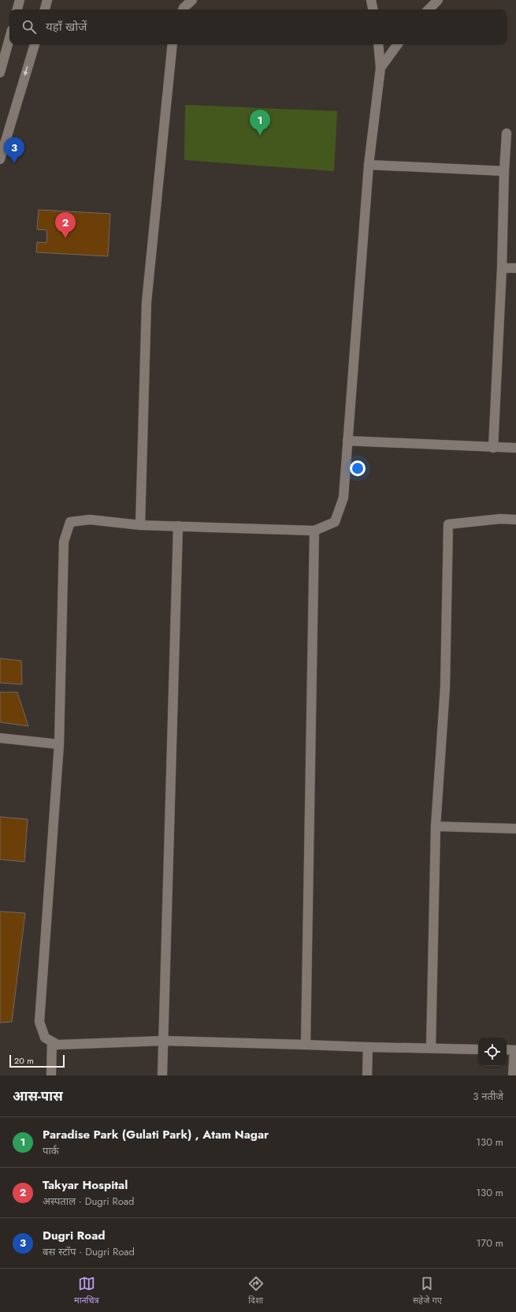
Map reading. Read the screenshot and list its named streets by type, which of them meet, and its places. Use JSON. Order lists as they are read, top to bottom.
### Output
{
  "scale_bar": "20 m",
  "page": {
    "search": "यहाँ खोजें",
    "pins": ["1", "3", "2"],
    "scale": "20 m",
    "heading": ["आस-पास", "3 नतीजे"],
    "list": [
      {
        "mark": "1",
        "name": "Paradise Park (Gulati Park) , Atam Nagar",
        "note": "पार्क",
        "value": "130 m"
      },
      {
        "mark": "2",
        "name": "Takyar Hospital",
        "note": "अस्पताल · Dugri Road",
        "value": "130 m"
      },
      {
        "mark": "3",
        "name": "Dugri Road",
        "note": "बस स्टॉप · Dugri Road",
        "value": "170 m"
      }
    ],
    "nav": ["मानचित्र", "दिशा", "सहेजे गए"]
  }
}
